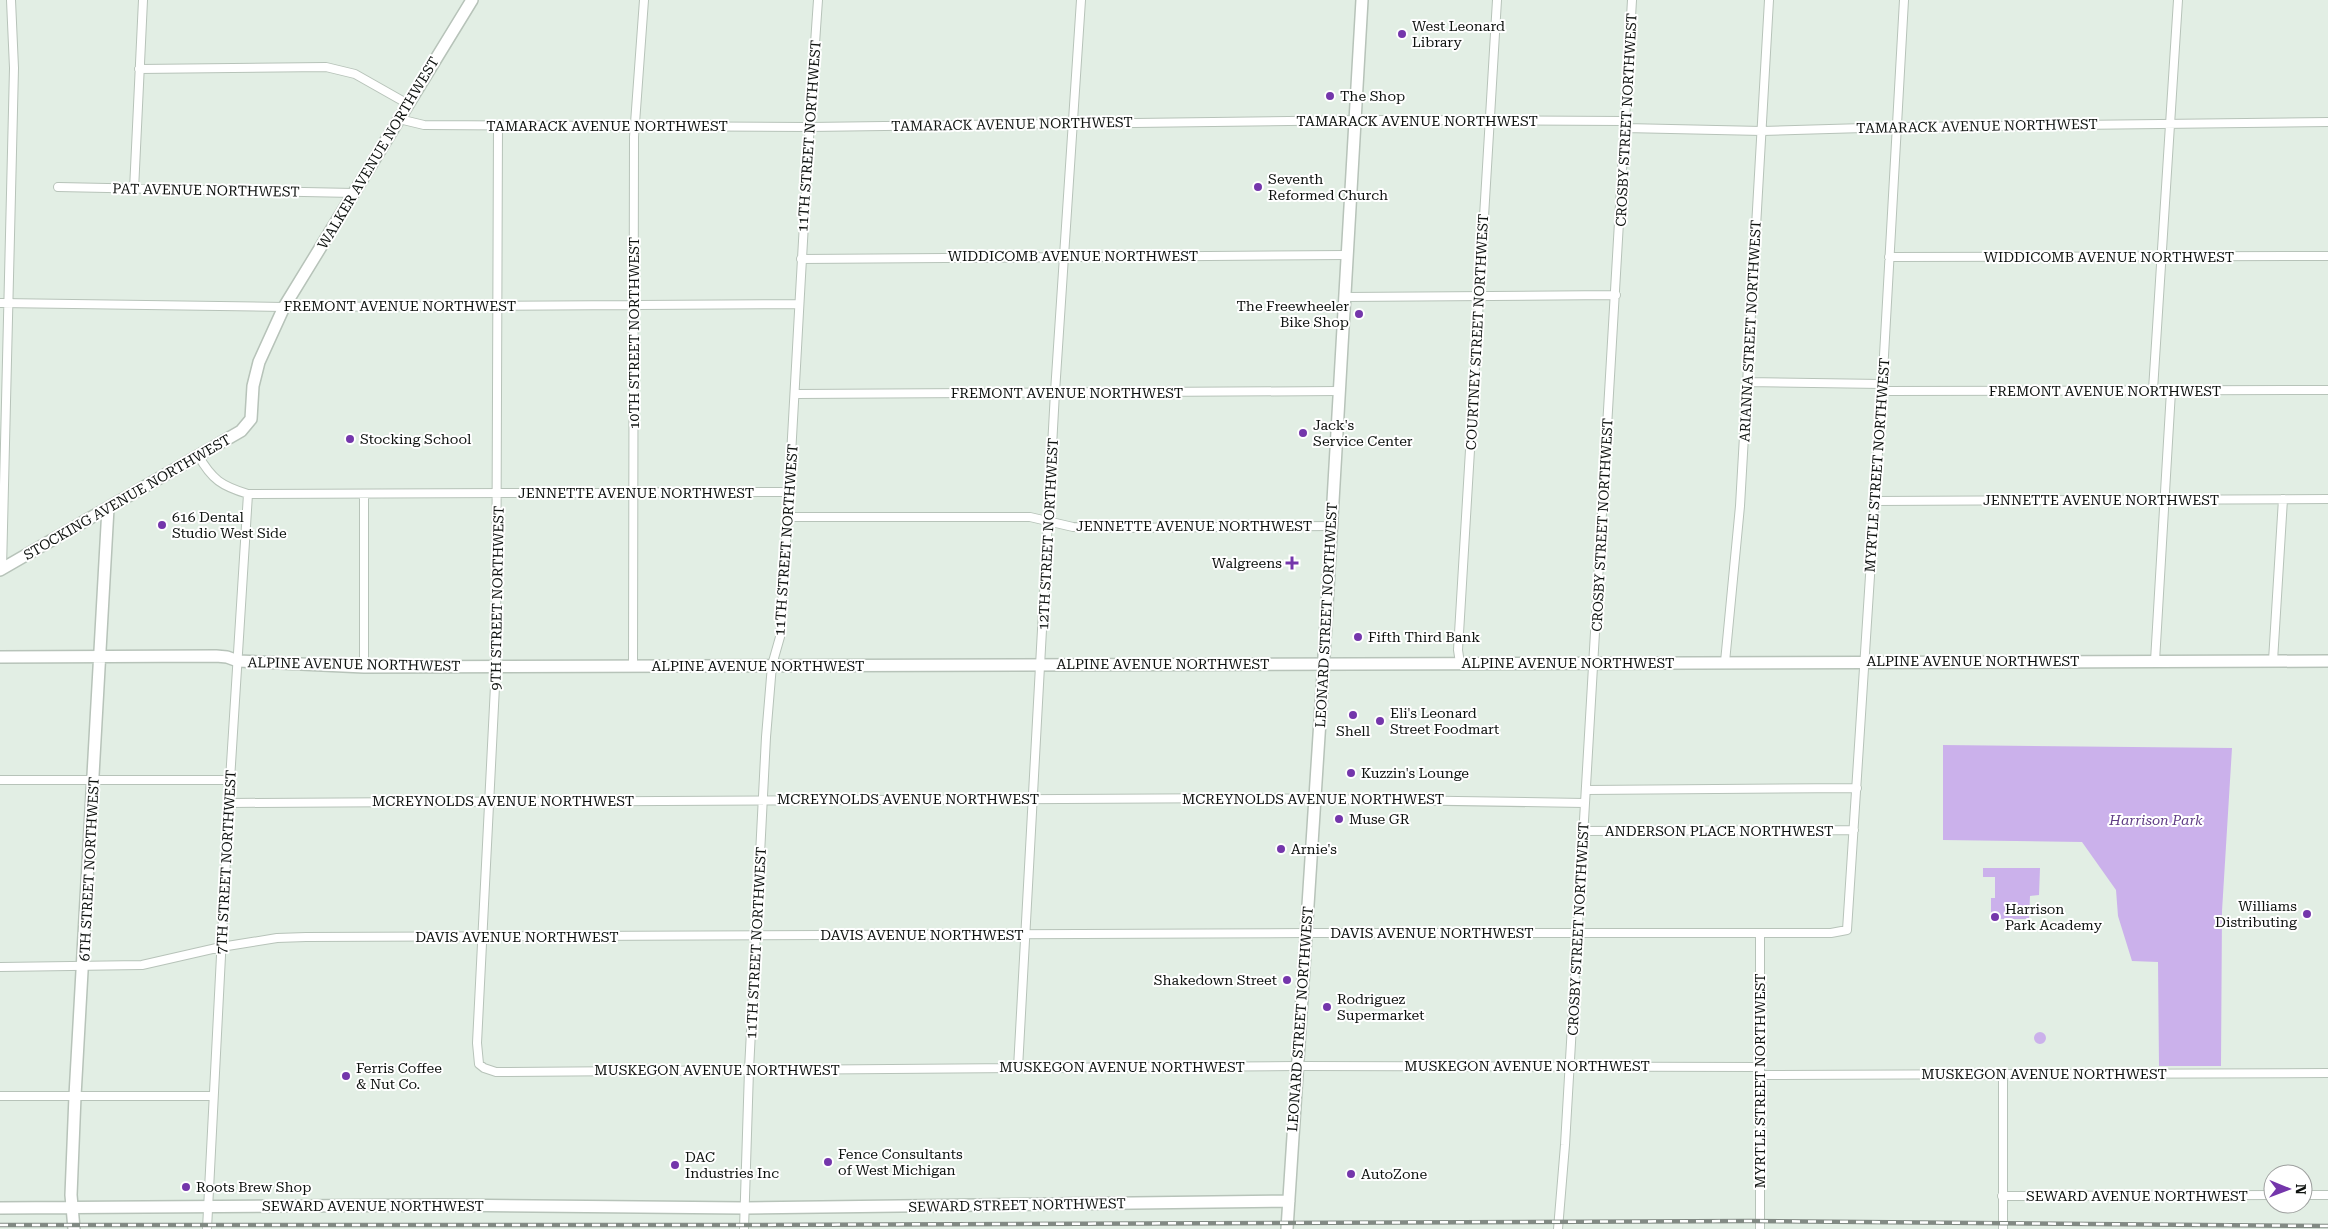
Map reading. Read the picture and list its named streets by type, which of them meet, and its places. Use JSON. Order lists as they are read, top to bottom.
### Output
{
  "streets": {
    "main road": [
      "WALKER AVENUE NORTHWEST",
      "STOCKING AVENUE NORTHWEST",
      "LEONARD STREET NORTHWEST",
      "ALPINE AVENUE NORTHWEST",
      "6TH STREET NORTHWEST",
      "SEWARD AVENUE NORTHWEST",
      "SEWARD STREET NORTHWEST"
    ],
    "street": [
      "CROSBY STREET NORTHWEST",
      "TAMARACK AVENUE NORTHWEST",
      "11TH STREET NORTHWEST",
      "PAT AVENUE NORTHWEST",
      "WIDDICOMB AVENUE NORTHWEST",
      "FREMONT AVENUE NORTHWEST",
      "ARIANNA STREET NORTHWEST",
      "COURTNEY STREET NORTHWEST",
      "10TH STREET NORTHWEST",
      "MYRTLE STREET NORTHWEST",
      "JENNETTE AVENUE NORTHWEST",
      "12TH STREET NORTHWEST",
      "9TH STREET NORTHWEST",
      "MCREYNOLDS AVENUE NORTHWEST",
      "ANDERSON PLACE NORTHWEST",
      "7TH STREET NORTHWEST",
      "DAVIS AVENUE NORTHWEST",
      "MUSKEGON AVENUE NORTHWEST"
    ]
  },
  "crossings": [
    ["CROSBY STREET NORTHWEST", "TAMARACK AVENUE NORTHWEST"],
    ["CROSBY STREET NORTHWEST", "ALPINE AVENUE NORTHWEST"],
    ["CROSBY STREET NORTHWEST", "MCREYNOLDS AVENUE NORTHWEST"],
    ["CROSBY STREET NORTHWEST", "ANDERSON PLACE NORTHWEST"],
    ["CROSBY STREET NORTHWEST", "DAVIS AVENUE NORTHWEST"],
    ["CROSBY STREET NORTHWEST", "MUSKEGON AVENUE NORTHWEST"],
    ["TAMARACK AVENUE NORTHWEST", "11TH STREET NORTHWEST"],
    ["TAMARACK AVENUE NORTHWEST", "WALKER AVENUE NORTHWEST"],
    ["TAMARACK AVENUE NORTHWEST", "ARIANNA STREET NORTHWEST"],
    ["TAMARACK AVENUE NORTHWEST", "COURTNEY STREET NORTHWEST"],
    ["TAMARACK AVENUE NORTHWEST", "10TH STREET NORTHWEST"],
    ["TAMARACK AVENUE NORTHWEST", "MYRTLE STREET NORTHWEST"],
    ["TAMARACK AVENUE NORTHWEST", "12TH STREET NORTHWEST"],
    ["TAMARACK AVENUE NORTHWEST", "9TH STREET NORTHWEST"],
    ["TAMARACK AVENUE NORTHWEST", "LEONARD STREET NORTHWEST"],
    ["11TH STREET NORTHWEST", "WIDDICOMB AVENUE NORTHWEST"],
    ["11TH STREET NORTHWEST", "FREMONT AVENUE NORTHWEST"],
    ["11TH STREET NORTHWEST", "JENNETTE AVENUE NORTHWEST"],
    ["11TH STREET NORTHWEST", "ALPINE AVENUE NORTHWEST"],
    ["11TH STREET NORTHWEST", "MCREYNOLDS AVENUE NORTHWEST"],
    ["11TH STREET NORTHWEST", "DAVIS AVENUE NORTHWEST"],
    ["11TH STREET NORTHWEST", "MUSKEGON AVENUE NORTHWEST"],
    ["11TH STREET NORTHWEST", "SEWARD AVENUE NORTHWEST"],
    ["11TH STREET NORTHWEST", "SEWARD STREET NORTHWEST"],
    ["WALKER AVENUE NORTHWEST", "PAT AVENUE NORTHWEST"],
    ["WALKER AVENUE NORTHWEST", "FREMONT AVENUE NORTHWEST"],
    ["WALKER AVENUE NORTHWEST", "STOCKING AVENUE NORTHWEST"],
    ["WIDDICOMB AVENUE NORTHWEST", "MYRTLE STREET NORTHWEST"],
    ["WIDDICOMB AVENUE NORTHWEST", "12TH STREET NORTHWEST"],
    ["WIDDICOMB AVENUE NORTHWEST", "LEONARD STREET NORTHWEST"],
    ["FREMONT AVENUE NORTHWEST", "ARIANNA STREET NORTHWEST"],
    ["FREMONT AVENUE NORTHWEST", "10TH STREET NORTHWEST"],
    ["FREMONT AVENUE NORTHWEST", "MYRTLE STREET NORTHWEST"],
    ["FREMONT AVENUE NORTHWEST", "STOCKING AVENUE NORTHWEST"],
    ["FREMONT AVENUE NORTHWEST", "12TH STREET NORTHWEST"],
    ["FREMONT AVENUE NORTHWEST", "9TH STREET NORTHWEST"],
    ["FREMONT AVENUE NORTHWEST", "LEONARD STREET NORTHWEST"],
    ["ARIANNA STREET NORTHWEST", "ALPINE AVENUE NORTHWEST"],
    ["COURTNEY STREET NORTHWEST", "ALPINE AVENUE NORTHWEST"],
    ["10TH STREET NORTHWEST", "JENNETTE AVENUE NORTHWEST"],
    ["10TH STREET NORTHWEST", "ALPINE AVENUE NORTHWEST"],
    ["MYRTLE STREET NORTHWEST", "JENNETTE AVENUE NORTHWEST"],
    ["MYRTLE STREET NORTHWEST", "ALPINE AVENUE NORTHWEST"],
    ["MYRTLE STREET NORTHWEST", "ANDERSON PLACE NORTHWEST"],
    ["MYRTLE STREET NORTHWEST", "DAVIS AVENUE NORTHWEST"],
    ["MYRTLE STREET NORTHWEST", "MUSKEGON AVENUE NORTHWEST"],
    ["JENNETTE AVENUE NORTHWEST", "STOCKING AVENUE NORTHWEST"],
    ["JENNETTE AVENUE NORTHWEST", "12TH STREET NORTHWEST"],
    ["JENNETTE AVENUE NORTHWEST", "9TH STREET NORTHWEST"],
    ["JENNETTE AVENUE NORTHWEST", "LEONARD STREET NORTHWEST"],
    ["JENNETTE AVENUE NORTHWEST", "7TH STREET NORTHWEST"],
    ["STOCKING AVENUE NORTHWEST", "6TH STREET NORTHWEST"],
    ["12TH STREET NORTHWEST", "ALPINE AVENUE NORTHWEST"],
    ["12TH STREET NORTHWEST", "MCREYNOLDS AVENUE NORTHWEST"],
    ["12TH STREET NORTHWEST", "DAVIS AVENUE NORTHWEST"],
    ["12TH STREET NORTHWEST", "MUSKEGON AVENUE NORTHWEST"],
    ["9TH STREET NORTHWEST", "ALPINE AVENUE NORTHWEST"],
    ["9TH STREET NORTHWEST", "MCREYNOLDS AVENUE NORTHWEST"],
    ["9TH STREET NORTHWEST", "DAVIS AVENUE NORTHWEST"],
    ["9TH STREET NORTHWEST", "MUSKEGON AVENUE NORTHWEST"],
    ["LEONARD STREET NORTHWEST", "ALPINE AVENUE NORTHWEST"],
    ["LEONARD STREET NORTHWEST", "MCREYNOLDS AVENUE NORTHWEST"],
    ["LEONARD STREET NORTHWEST", "DAVIS AVENUE NORTHWEST"],
    ["LEONARD STREET NORTHWEST", "MUSKEGON AVENUE NORTHWEST"],
    ["LEONARD STREET NORTHWEST", "SEWARD STREET NORTHWEST"],
    ["ALPINE AVENUE NORTHWEST", "7TH STREET NORTHWEST"],
    ["ALPINE AVENUE NORTHWEST", "6TH STREET NORTHWEST"],
    ["MCREYNOLDS AVENUE NORTHWEST", "7TH STREET NORTHWEST"],
    ["7TH STREET NORTHWEST", "DAVIS AVENUE NORTHWEST"],
    ["7TH STREET NORTHWEST", "SEWARD AVENUE NORTHWEST"],
    ["6TH STREET NORTHWEST", "DAVIS AVENUE NORTHWEST"],
    ["6TH STREET NORTHWEST", "SEWARD AVENUE NORTHWEST"],
    ["SEWARD AVENUE NORTHWEST", "SEWARD STREET NORTHWEST"]
  ],
  "parks": ["Harrison Park"],
  "places": {
    "other": [
      "West Leonard Library",
      "The Shop",
      "Seventh Reformed Church",
      "The Freewheeler Bike Shop",
      "Jack's Service Center",
      "Stocking School",
      "616 Dental Studio West Side",
      "Fifth Third Bank",
      "Shell",
      "Eli's Leonard Street Foodmart",
      "Kuzzin's Lounge",
      "Muse GR",
      "Arnie's",
      "Williams Distributing",
      "Harrison Park Academy",
      "Shakedown Street",
      "Rodriguez Supermarket",
      "Ferris Coffee & Nut Co.",
      "Fence Consultants of West Michigan",
      "DAC Industries Inc",
      "AutoZone",
      "Roots Brew Shop"
    ],
    "health": ["Walgreens"]
  },
  "north": "right"
}
